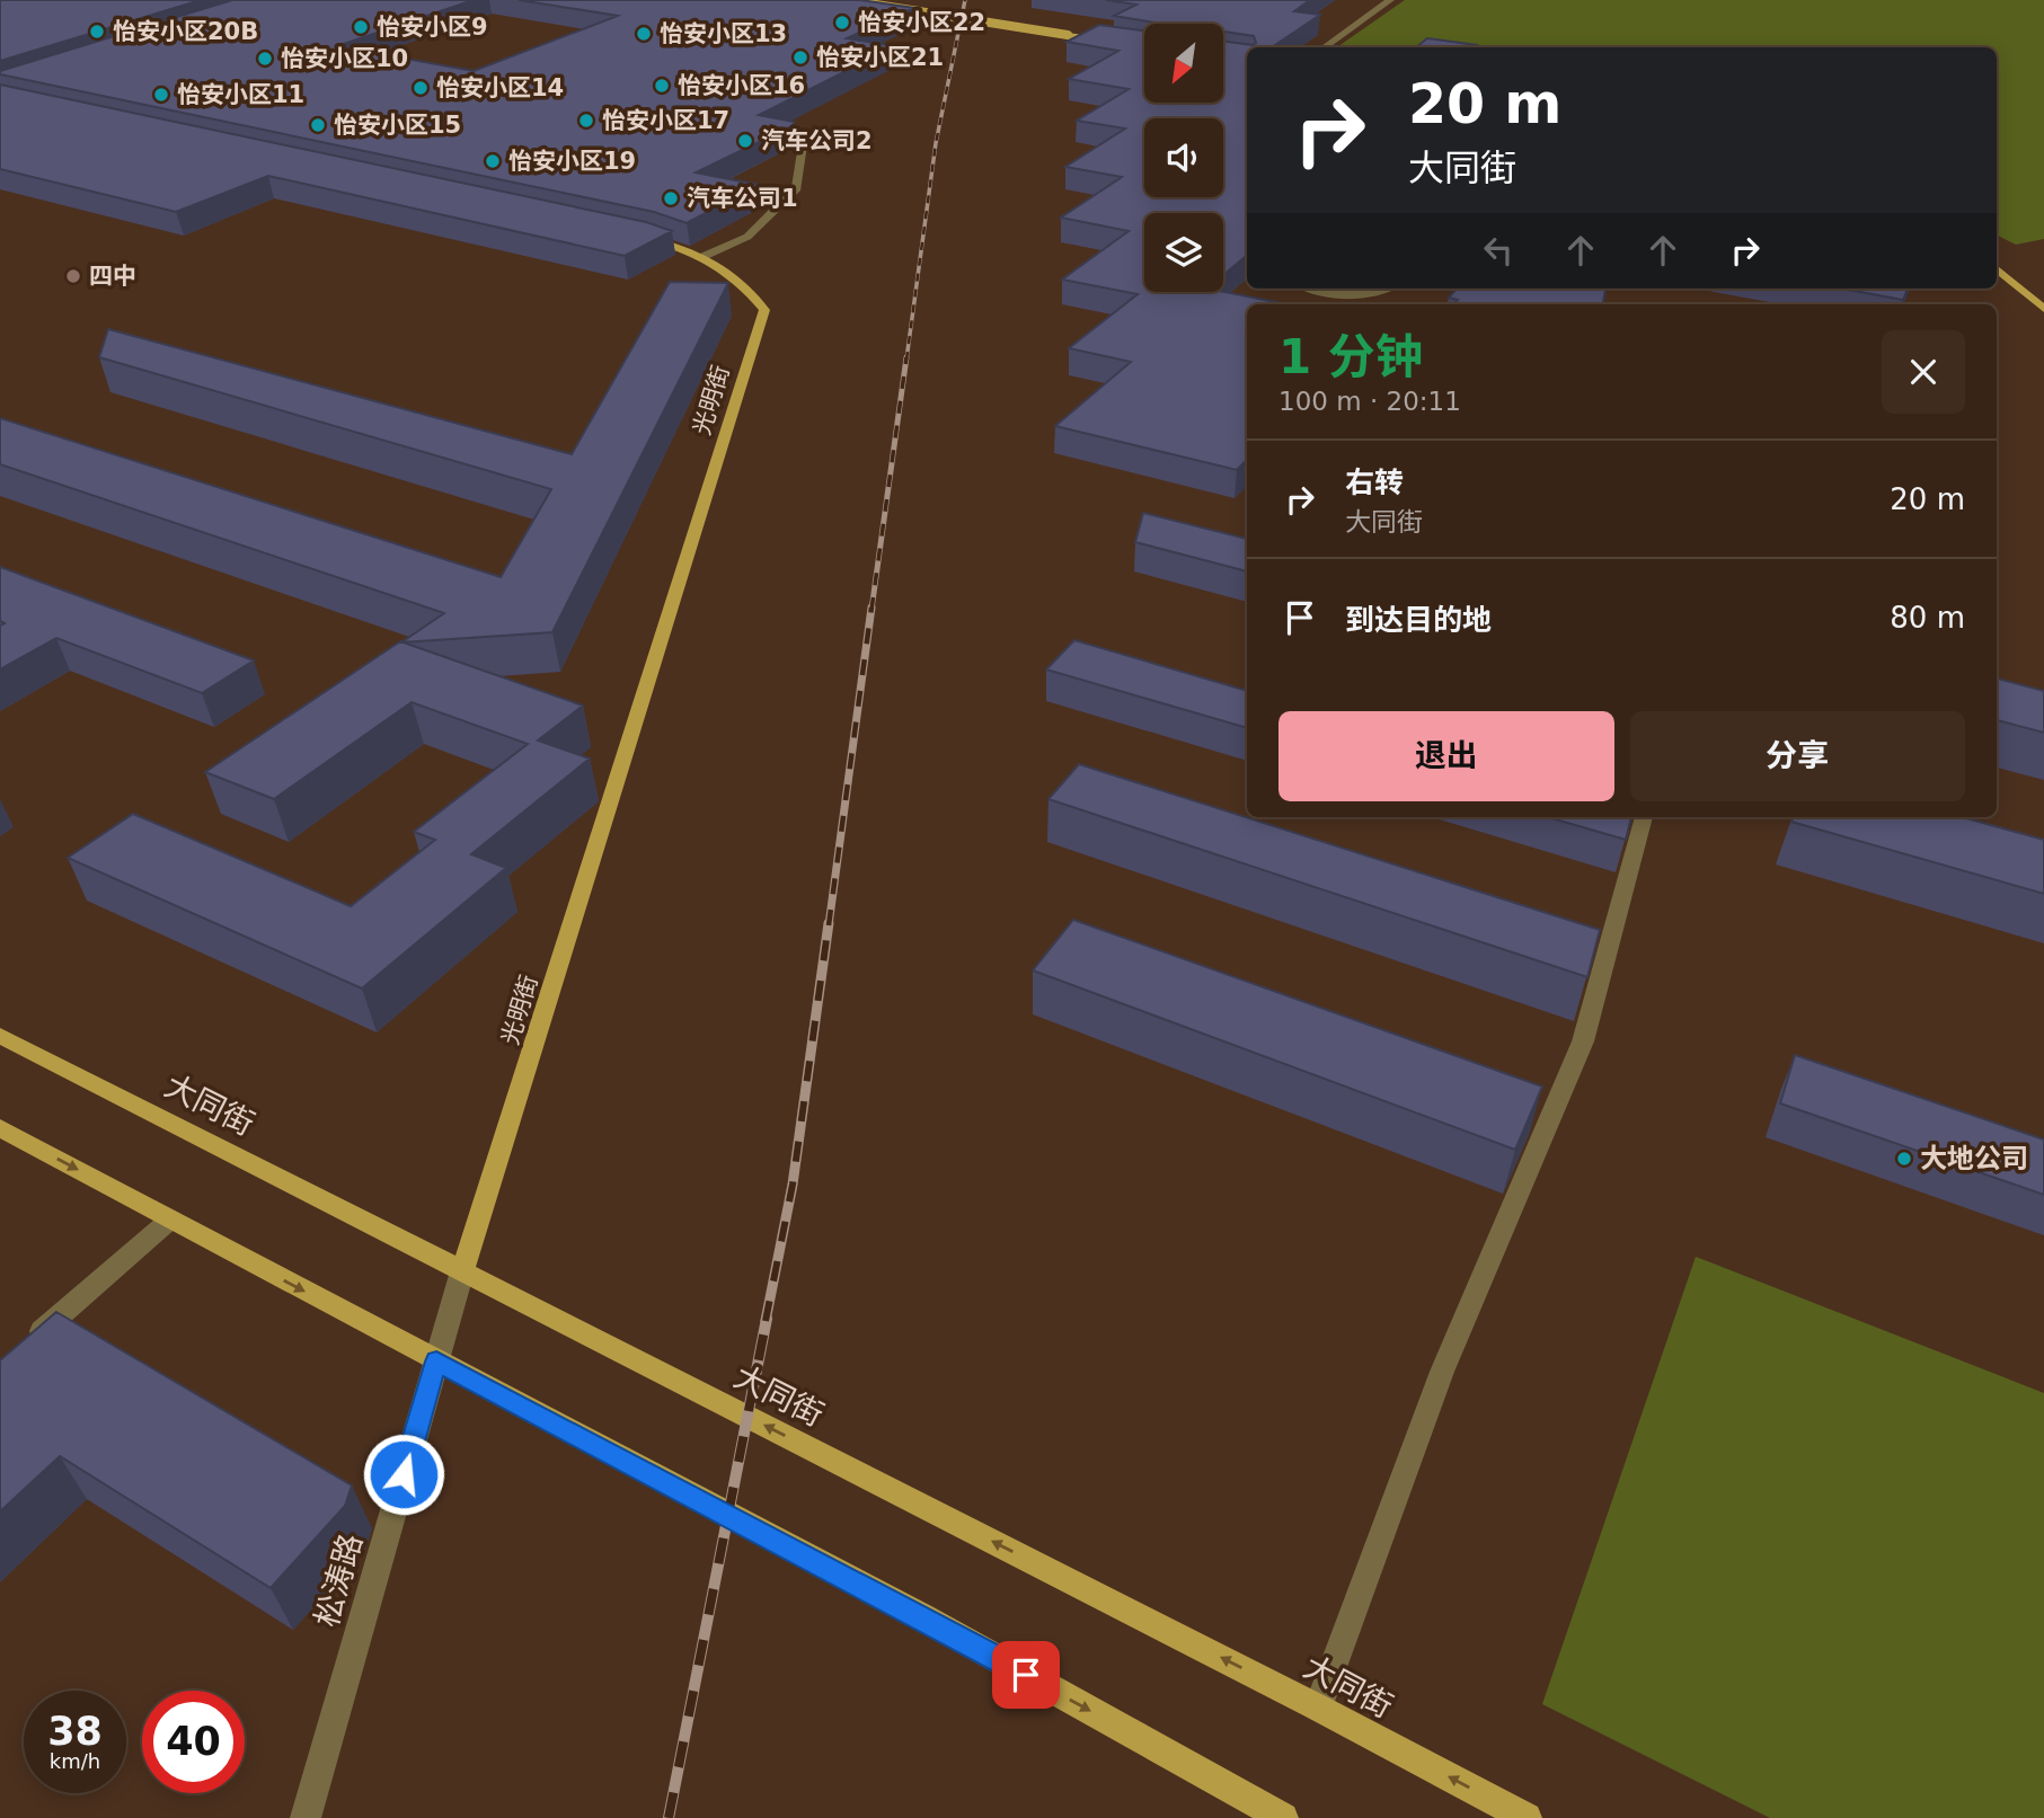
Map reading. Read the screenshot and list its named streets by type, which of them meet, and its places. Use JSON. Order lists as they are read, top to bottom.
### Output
{
  "streets": {
    "main road": ["光明街", "大同街"],
    "street": ["松涛路"]
  },
  "crossings": [
    ["光明街", "大同街"],
    ["光明街", "松涛路"],
    ["大同街", "松涛路"]
  ],
  "places": [
    "怡安小区22",
    "怡安小区9",
    "怡安小区20B",
    "怡安小区13",
    "怡安小区21",
    "怡安小区10",
    "怡安小区16",
    "怡安小区14",
    "怡安小区11",
    "怡安小区17",
    "怡安小区15",
    "汽车公司2",
    "怡安小区19",
    "汽车公司1",
    "四中",
    "大地公司"
  ],
  "north": "bottom left",
  "page": {
    "turn": ["20 m", "大同街"],
    "heading": ["1 分钟", "100 m · 20:11"],
    "list": [
      {
        "name": "右转",
        "note": "大同街",
        "value": "20 m"
      },
      {
        "name": "到达目的地",
        "value": "80 m"
      }
    ],
    "buttons": ["退出", "分享"],
    "speed": "38 km/h",
    "limit": "40"
  }
}
